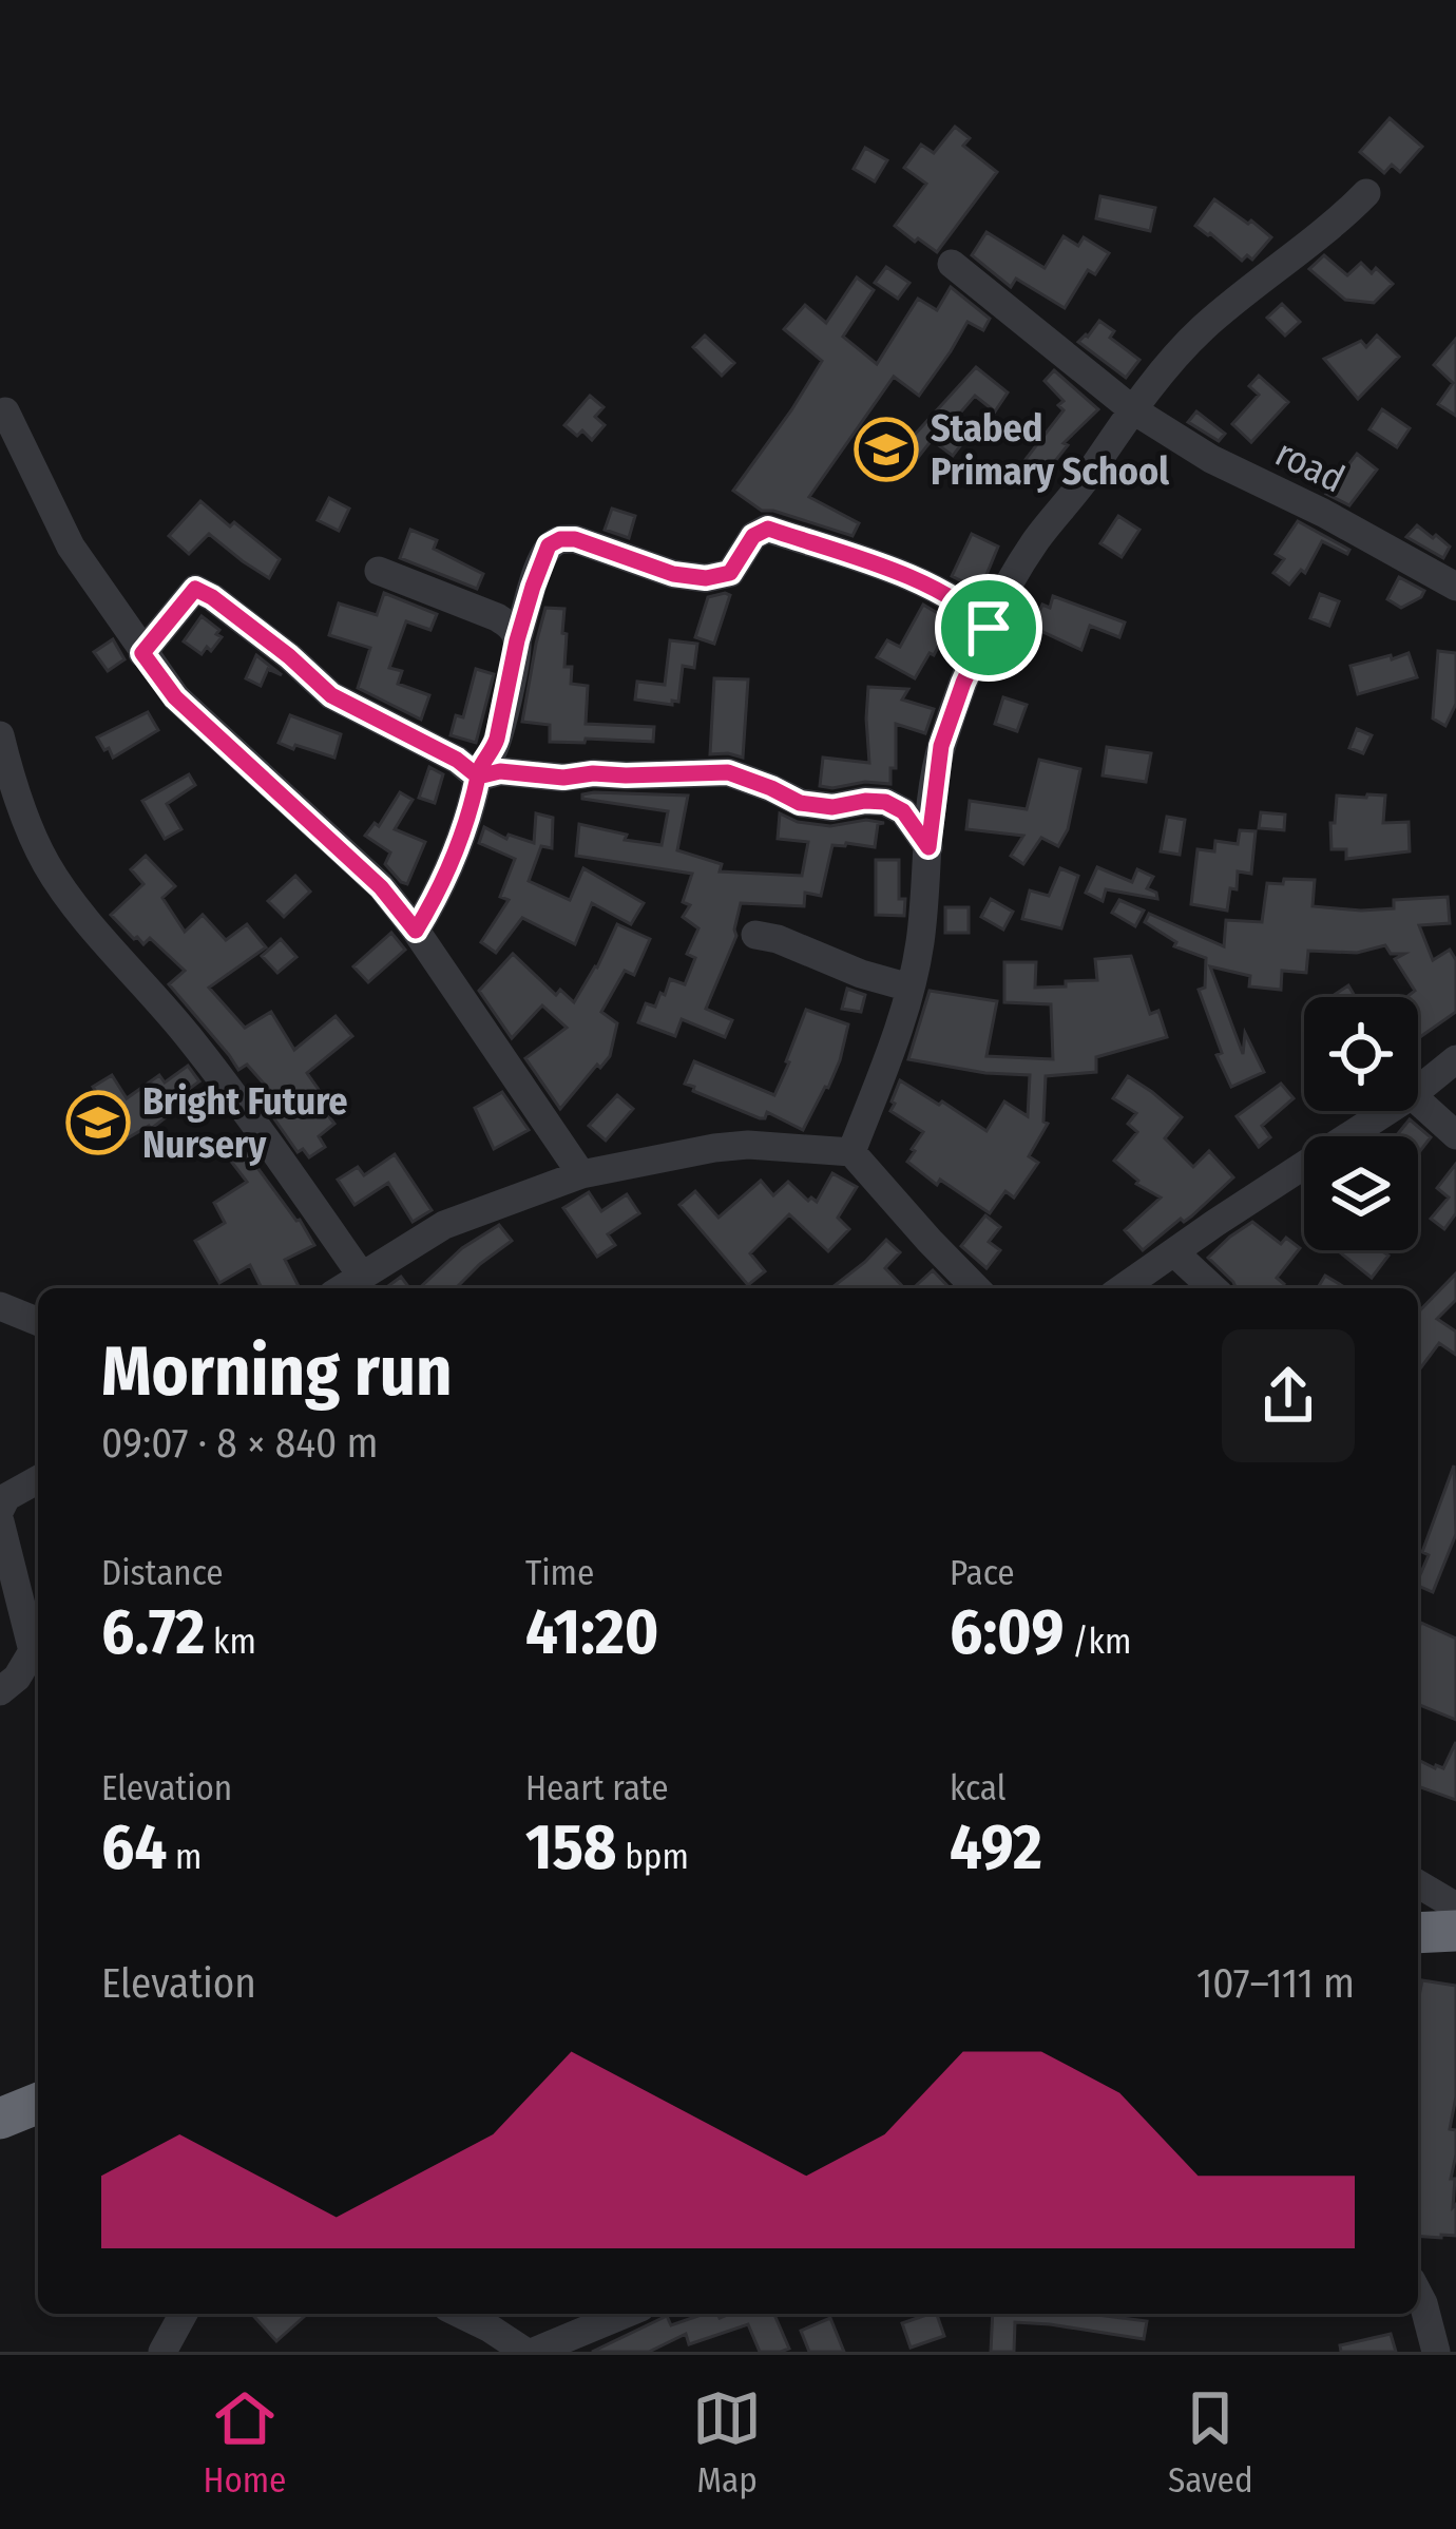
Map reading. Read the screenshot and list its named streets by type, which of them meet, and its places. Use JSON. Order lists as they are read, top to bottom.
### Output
{
  "streets": {
    "street": ["road"]
  },
  "places": {
    "school or university": ["Stabed Primary School", "Bright Future Nursery"]
  },
  "page": {
    "heading": ["Morning run", "09:07 · 8 × 840 m"],
    "stats": [
      ["Distance", "6.72 km"],
      ["Time", "41:20"],
      ["Pace", "6:09 /km"],
      ["Elevation", "64 m"],
      ["Heart rate", "158 bpm"],
      ["kcal", "492"]
    ],
    "chart": ["Elevation", "107–111 m"],
    "tabs": ["Home", "Map", "Saved"]
  }
}
